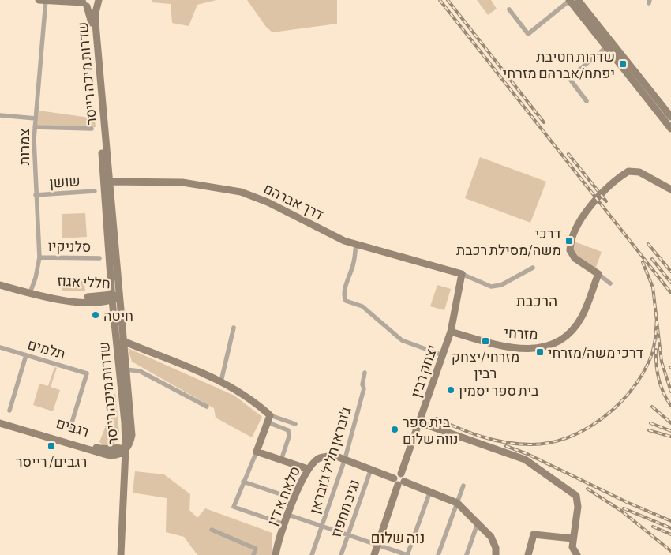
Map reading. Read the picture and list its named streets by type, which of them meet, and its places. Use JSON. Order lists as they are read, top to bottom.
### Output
{
  "streets": {
    "street": [
      "שדרות מיכה רייסר",
      "צמרות",
      "שושן",
      "דרך אברהם",
      "סלניקיו",
      "חללי אגוז",
      "מזרחי",
      "תלמים",
      "יצחק רבין",
      "רגבים",
      "ג'ובראן חליל ג'ובראן",
      "סלאח א דין",
      "נגיב מחפוז"
    ]
  },
  "crossings": [
    ["שדרות מיכה רייסר", "דרך אברהם"],
    ["שדרות מיכה רייסר", "חללי אגוז"],
    ["שדרות מיכה רייסר", "רגבים"],
    ["צמרות", "שושן"],
    ["צמרות", "סלניקיו"],
    ["צמרות", "חללי אגוז"],
    ["דרך אברהם", "יצחק רבין"],
    ["מזרחי", "יצחק רבין"],
    ["יצחק רבין", "סלאח א דין"],
    ["ג'ובראן חליל ג'ובראן", "סלאח א דין"],
    ["סלאח א דין", "נגיב מחפוז"]
  ],
  "districts": ["הרכבת", "נוה שלום"],
  "places": {
    "transit": [
      "שדרות חטיבת יפתח/אברהם מזרחי",
      "דרכי משה/מסילת רכבת",
      "מזרחי/יצחק רבין",
      "דרכי משה/מזרחי",
      "רגבים/ רייסר"
    ],
    "other": ["חיטה", "בית ספר יסמין", "בית ספר נווה שלום"]
  }
}
